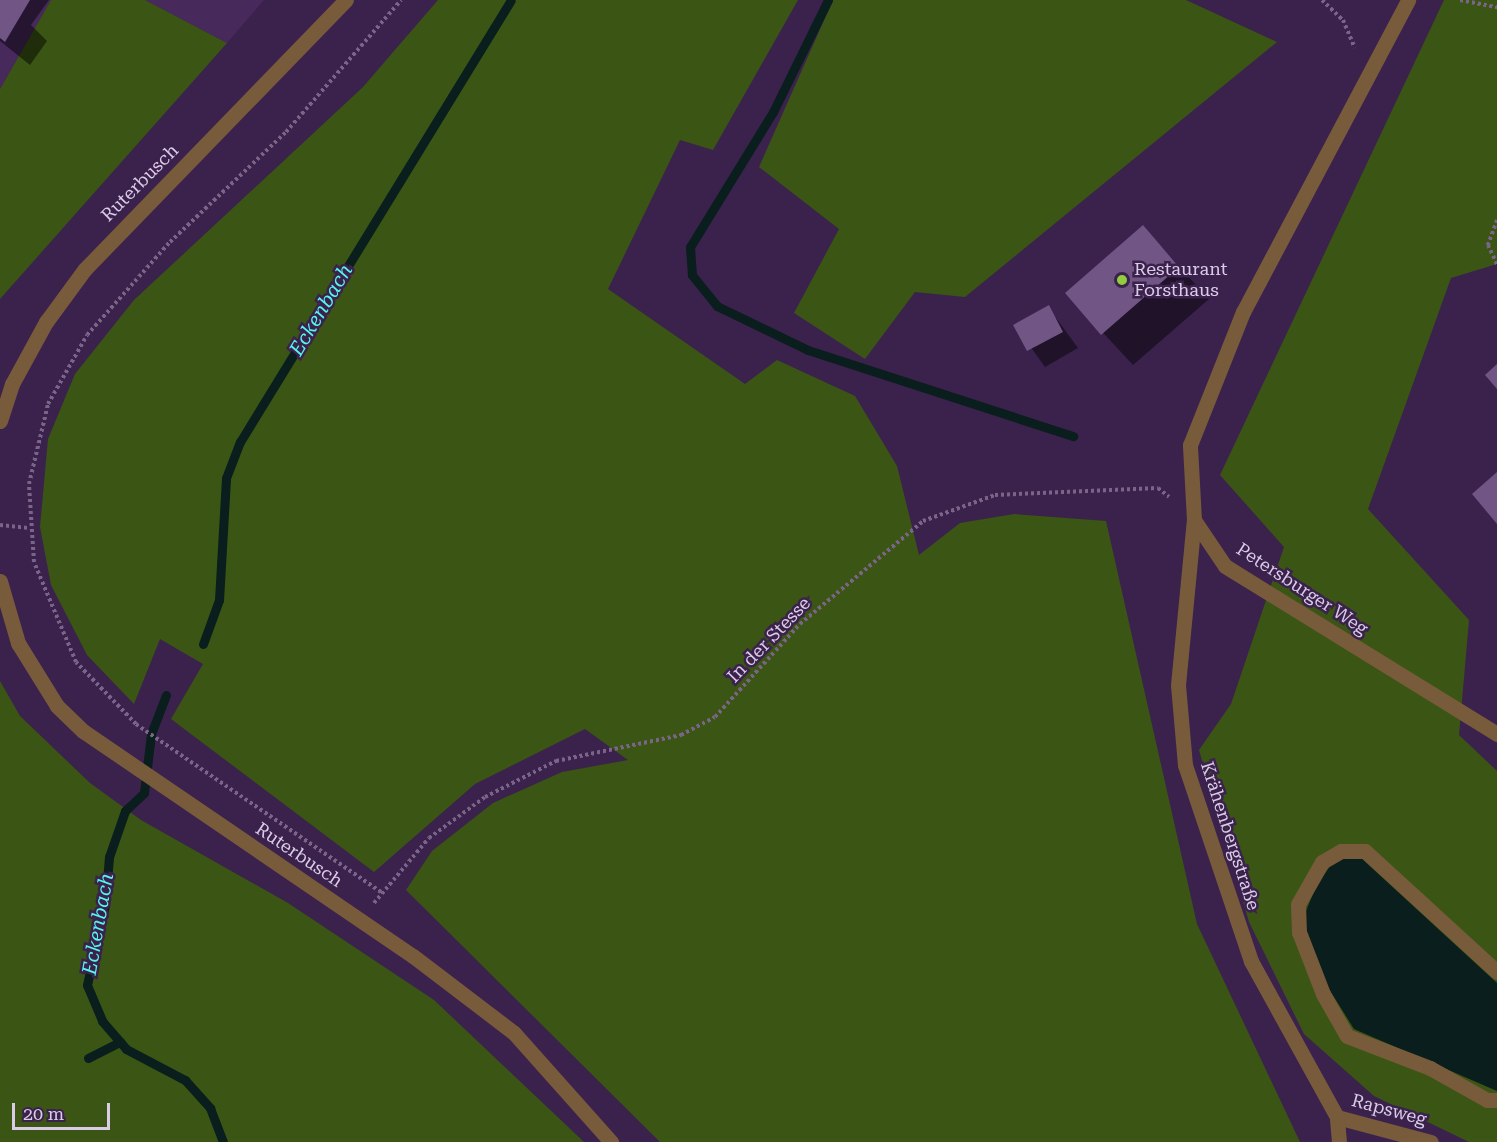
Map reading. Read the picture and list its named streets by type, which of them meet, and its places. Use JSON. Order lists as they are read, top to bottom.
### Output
{
  "streets": {
    "street": [
      "Ruterbusch",
      "Petersburger Weg",
      "Krähenbergstraße",
      "Rapsweg"
    ],
    "path": ["In der Stesse"]
  },
  "crossings": [
    ["Petersburger Weg", "In der Stesse"],
    ["Petersburger Weg", "Krähenbergstraße"],
    ["In der Stesse", "Krähenbergstraße"],
    ["Krähenbergstraße", "Rapsweg"]
  ],
  "water": ["Eckenbach"],
  "places": ["Restaurant Forsthaus"],
  "scale_bar": "20 m"
}
